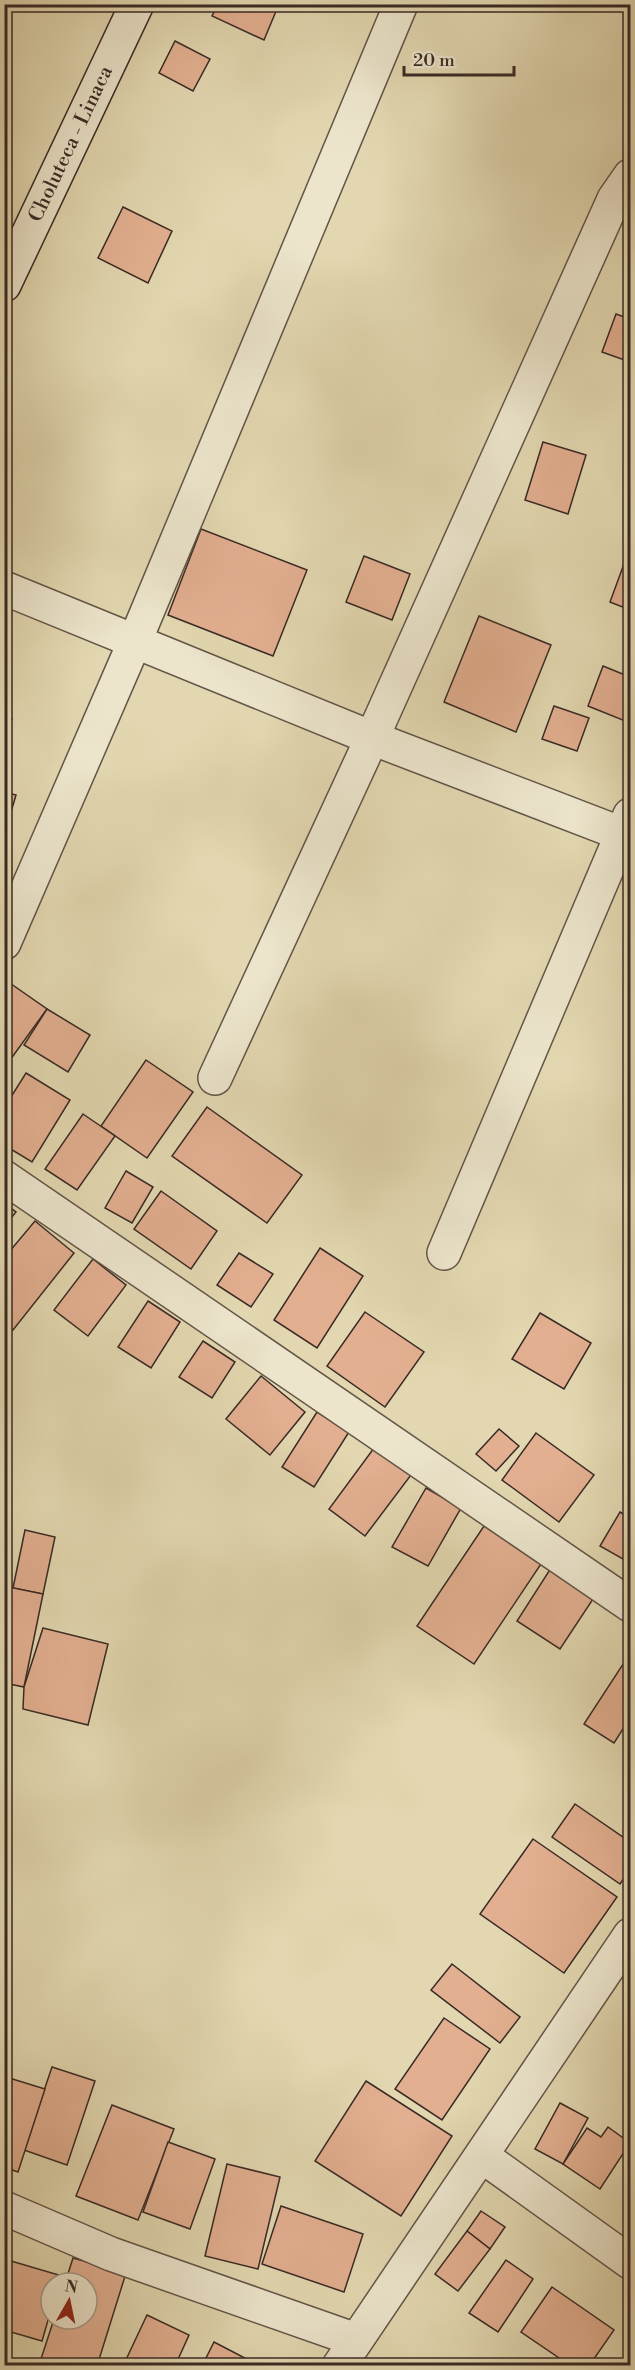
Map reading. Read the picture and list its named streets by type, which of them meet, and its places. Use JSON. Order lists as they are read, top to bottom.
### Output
{
  "streets": {
    "street": ["Choluteca - Linaca"]
  },
  "scale_bar": "20 m",
  "north": "top"
}
